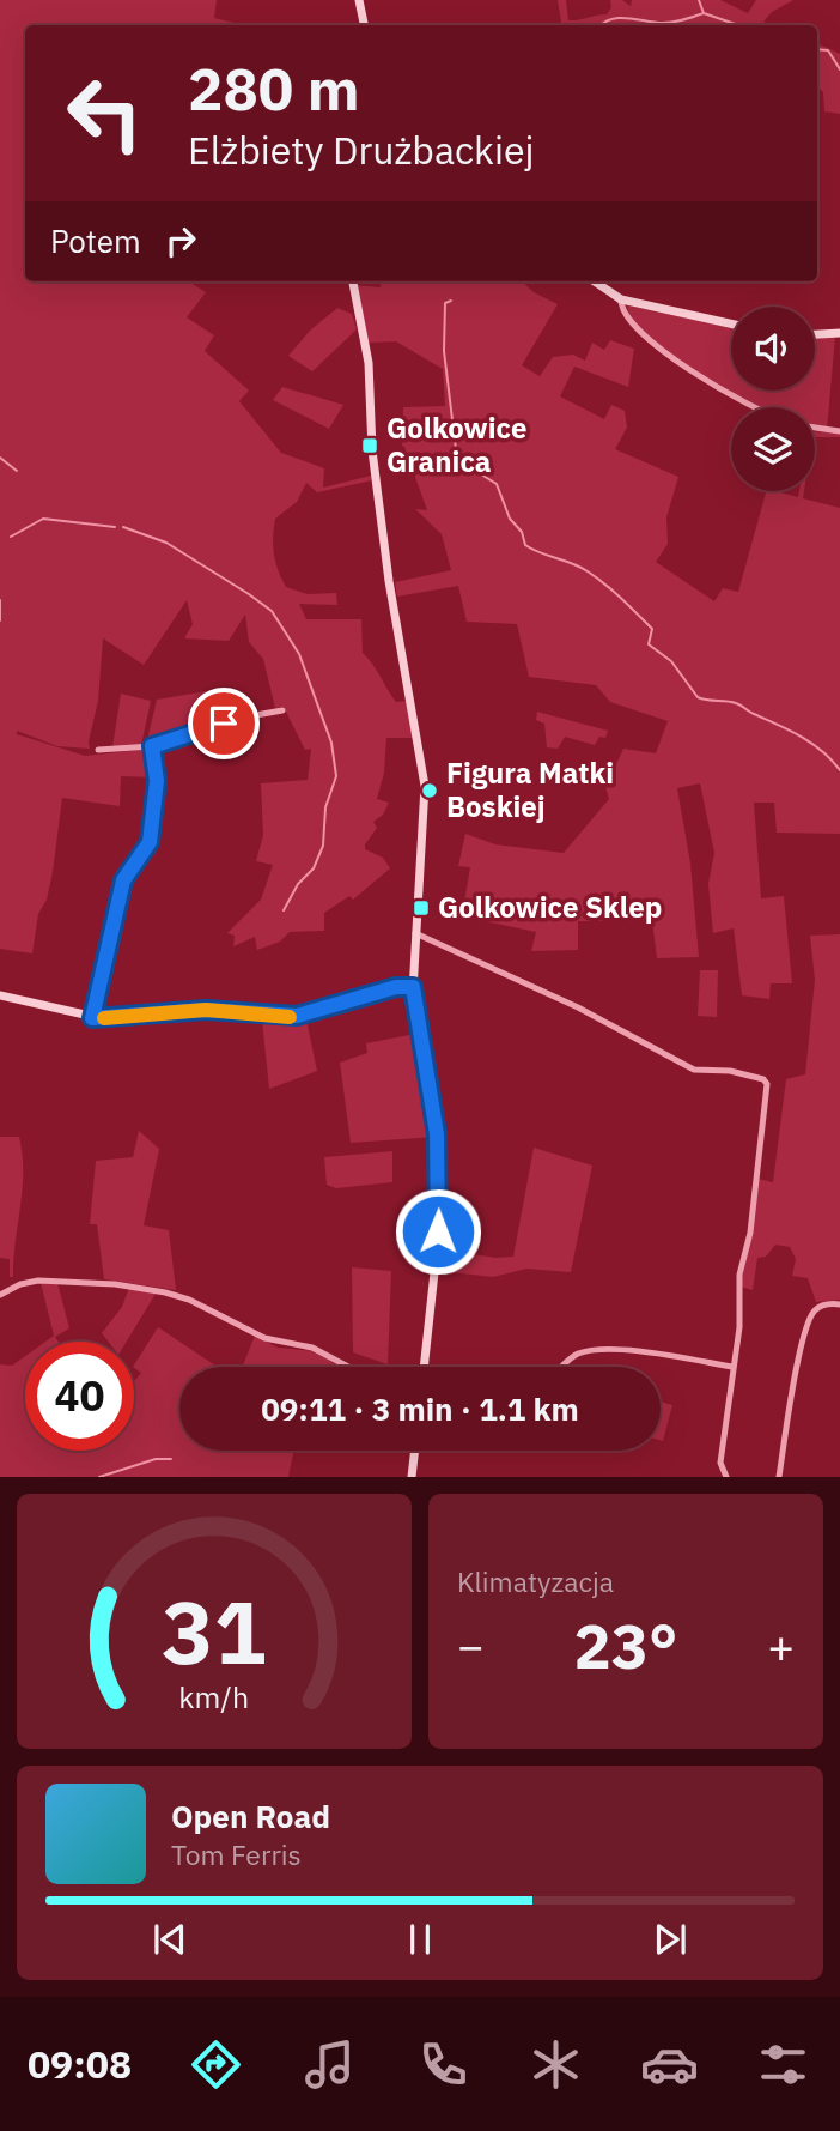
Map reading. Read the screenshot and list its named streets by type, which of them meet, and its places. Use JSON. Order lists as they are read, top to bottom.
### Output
{
  "places": {
    "transit": ["Golkowice Granica", "Golkowice Sklep"],
    "other": ["Figura Matki Boskiej"]
  },
  "page": {
    "turn": ["280 m", "Elżbiety Drużbackiej"],
    "then": "Potem",
    "limit": "40",
    "trip": "09:11 · 3 min · 1.1 km",
    "tile": "Klimatyzacja",
    "heat": ["−", "23°", "+"],
    "song": ["Open Road", "Tom Ferris"],
    "tabs": "09:08",
    "gauge": ["31", "km/h"]
  }
}
